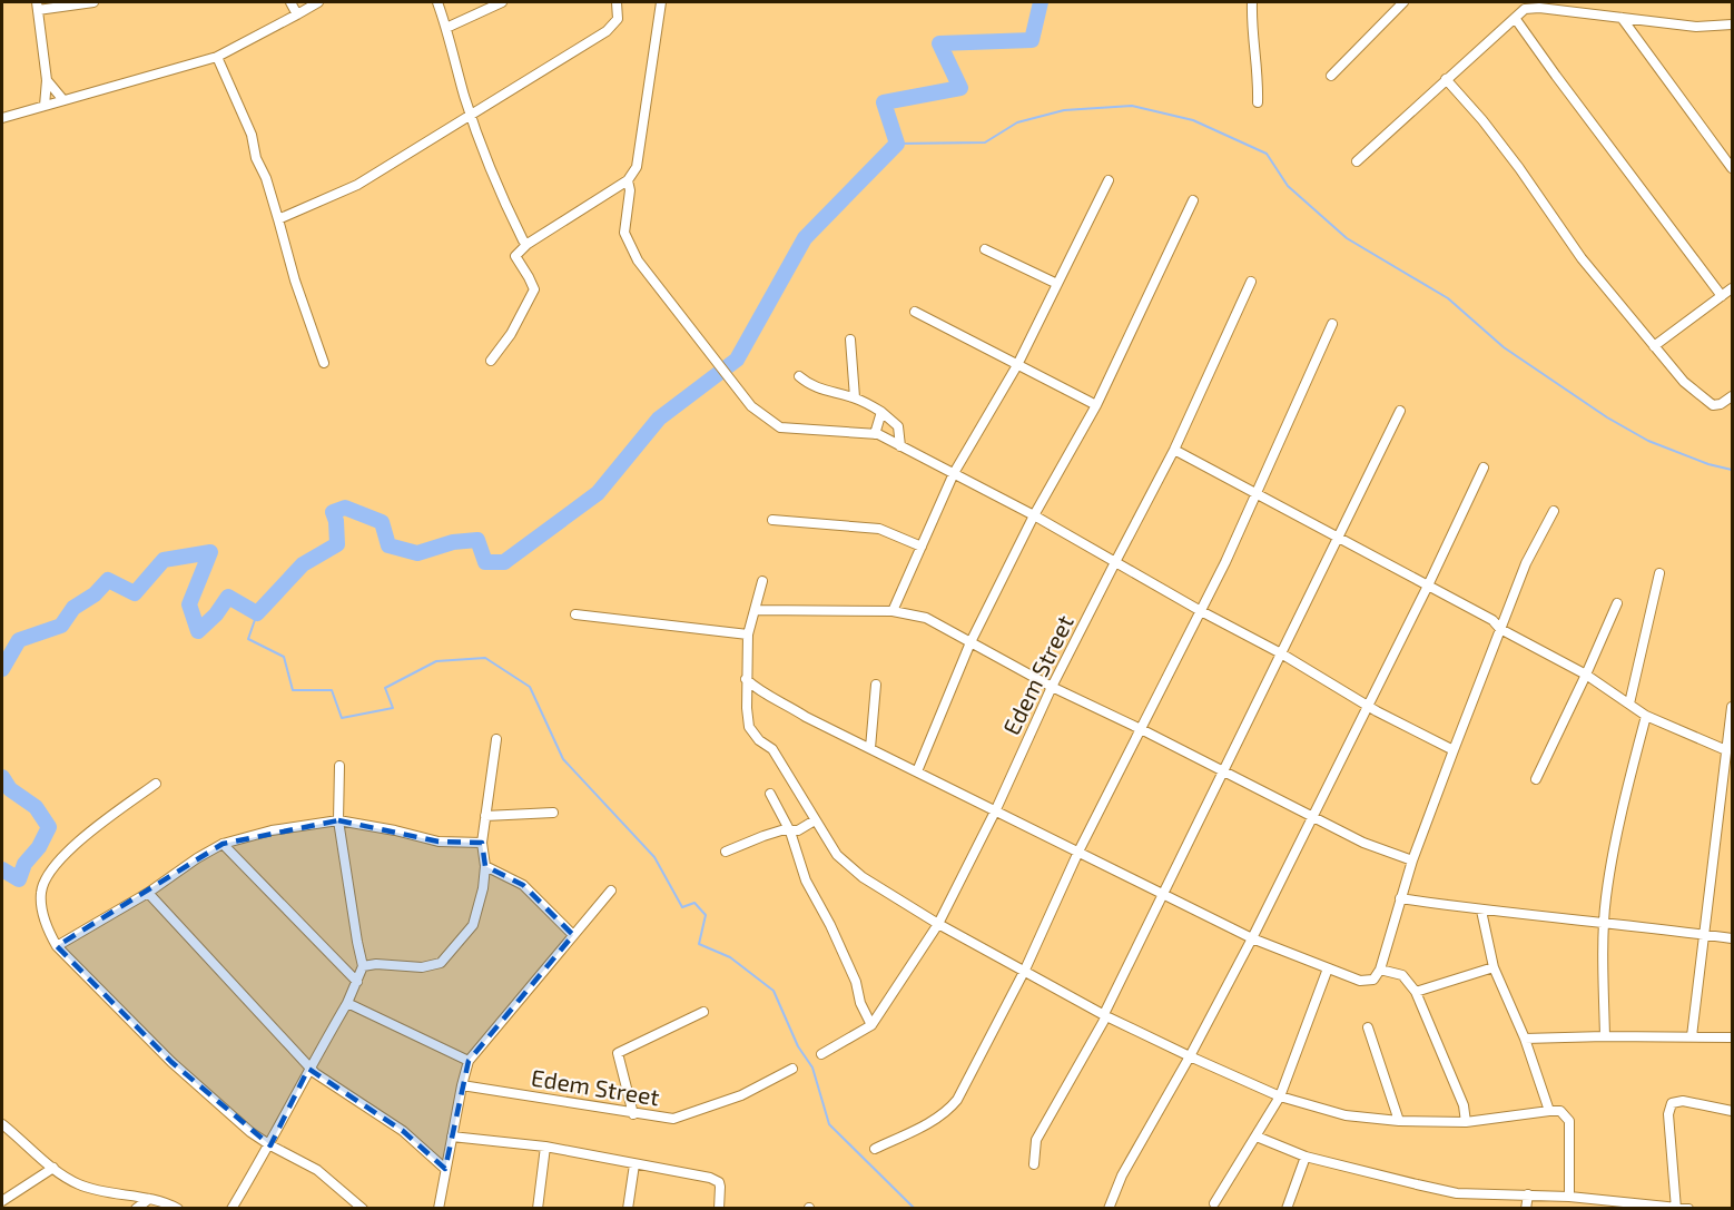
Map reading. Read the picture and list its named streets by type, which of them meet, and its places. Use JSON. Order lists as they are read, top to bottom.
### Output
{
  "streets": {
    "street": ["Edem Street"]
  }
}
